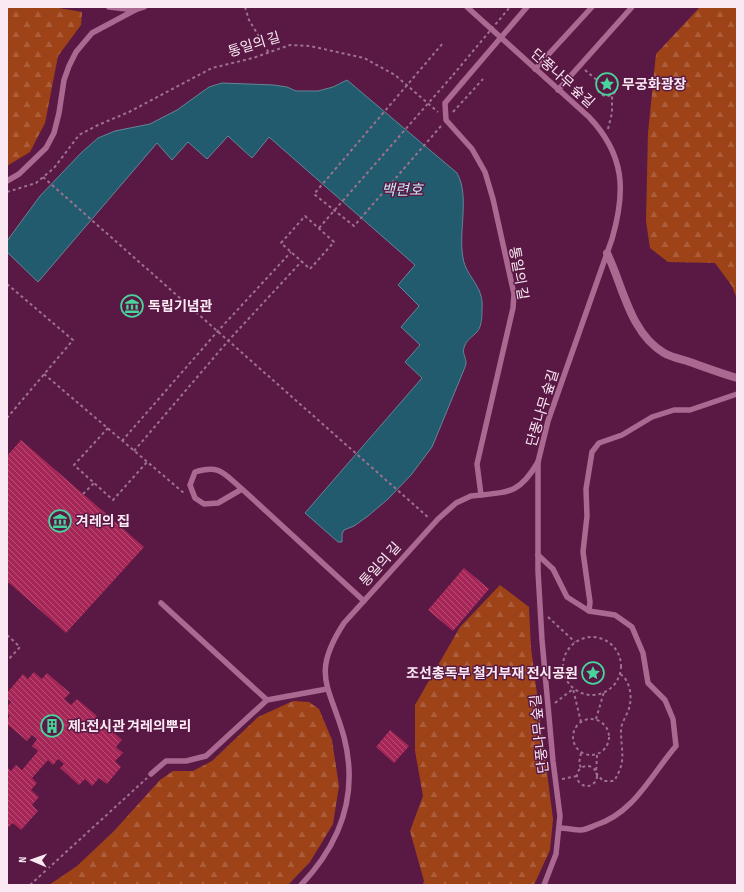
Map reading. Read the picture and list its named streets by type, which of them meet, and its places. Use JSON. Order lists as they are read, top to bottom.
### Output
{
  "streets": {
    "lane": ["통일의 길", "단풍나무 숲길"]
  },
  "water": ["백련호"],
  "places": {
    "place": ["무궁화광장", "조선총독부 철거부재 전시공원"],
    "museum": ["독립기념관", "겨레의 집"],
    "building": ["제1전시관 겨레의뿌리"]
  },
  "north": "left"
}
